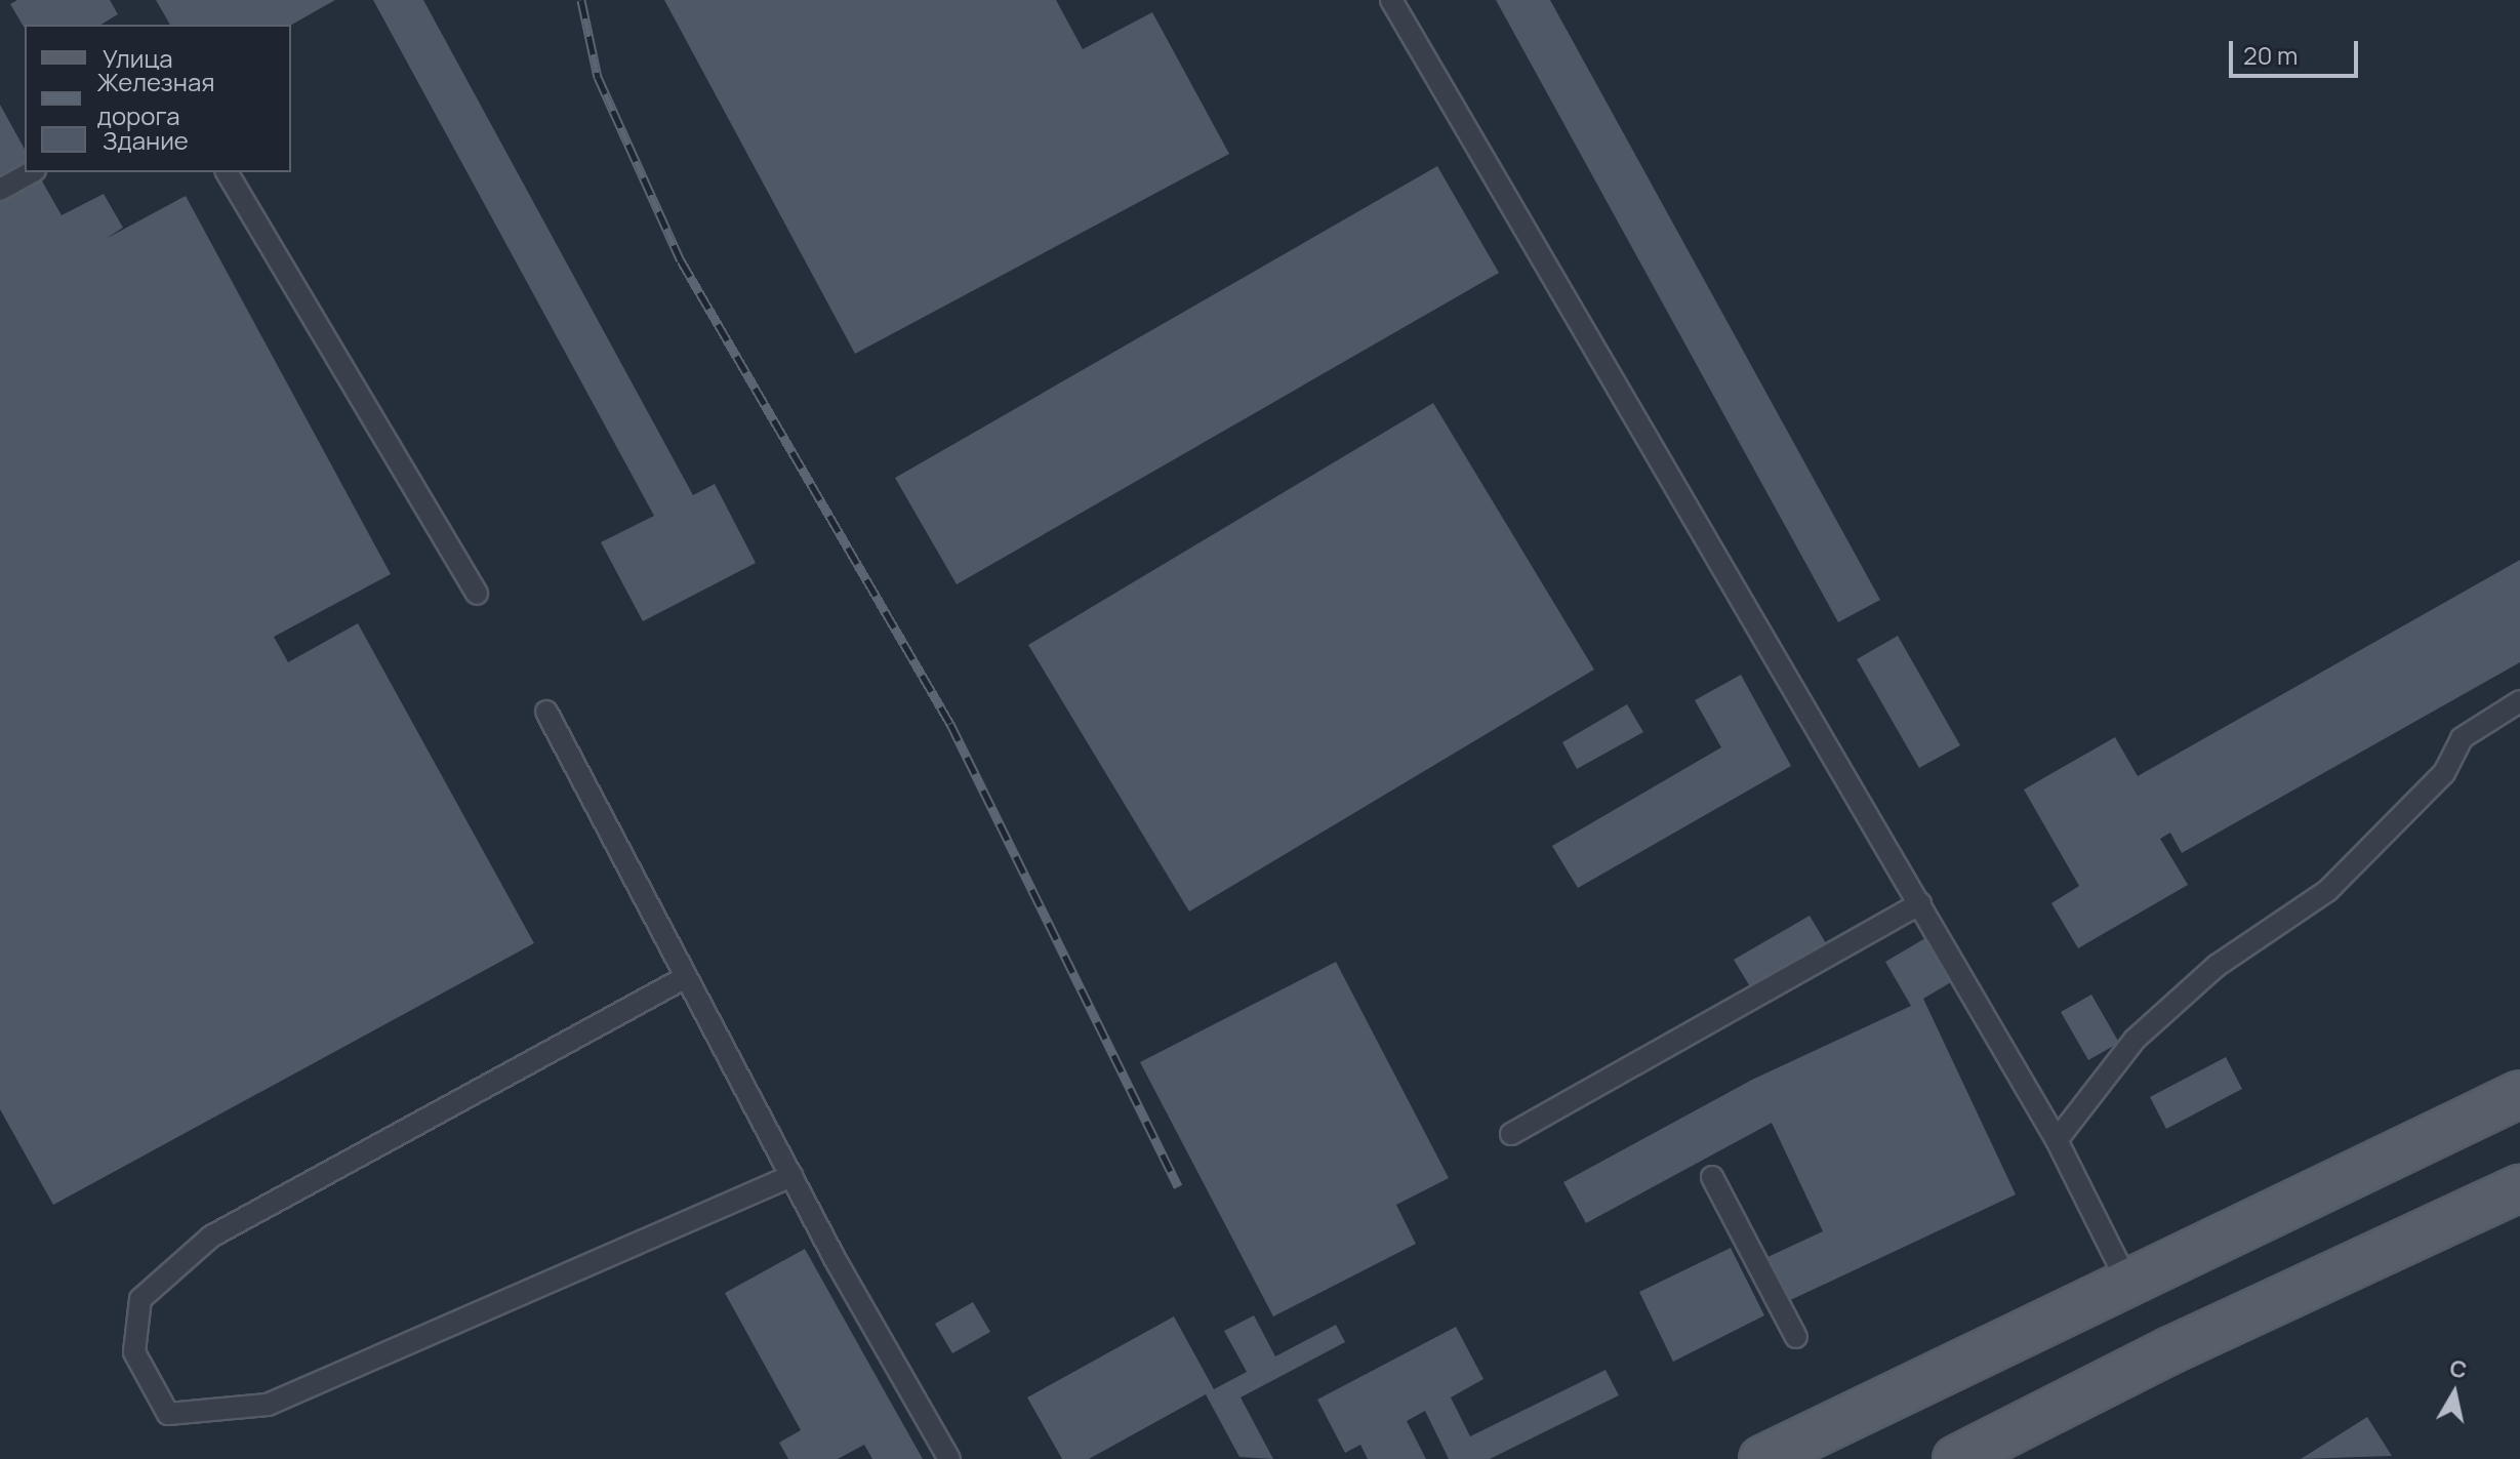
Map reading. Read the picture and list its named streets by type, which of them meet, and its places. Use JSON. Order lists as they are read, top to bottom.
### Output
{
  "legend": ["Улица", "Железная дорога", "Здание"],
  "scale_bar": "20 m",
  "north": "top"
}
